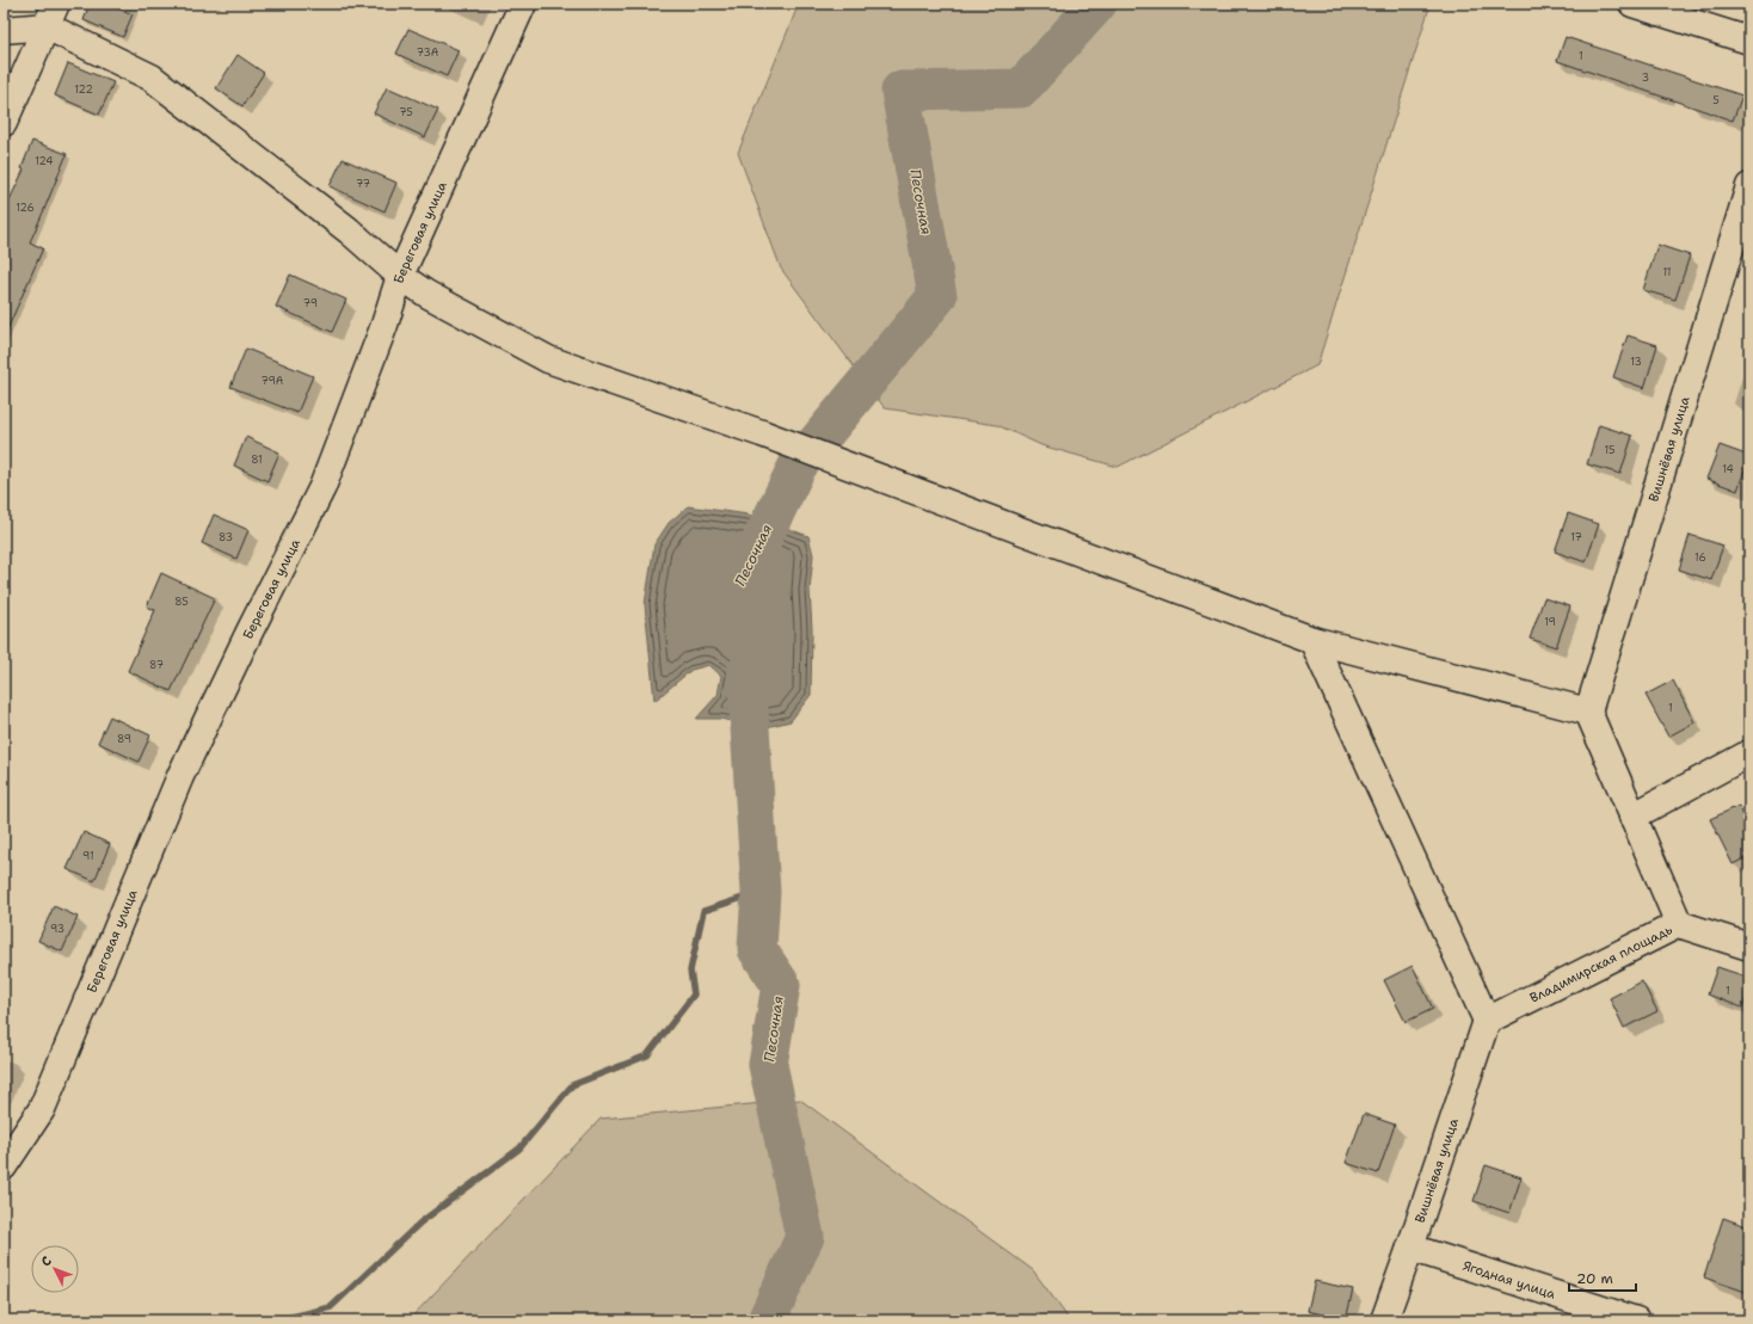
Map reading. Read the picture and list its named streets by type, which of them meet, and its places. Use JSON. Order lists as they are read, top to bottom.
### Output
{
  "streets": {
    "street": [
      "Береговая улица",
      "Вишнёвая улица",
      "Владимирская площадь",
      "Ягодная улица"
    ]
  },
  "crossings": [
    ["Вишнёвая улица", "Владимирская площадь"],
    ["Вишнёвая улица", "Ягодная улица"]
  ],
  "water": ["Песочная"],
  "house_numbers": [
    "73А",
    "1",
    "3",
    "122",
    "5",
    "75",
    "124",
    "77",
    "126",
    "11",
    "79",
    "13",
    "79А",
    "15",
    "81",
    "14",
    "83",
    "17",
    "16",
    "85",
    "19",
    "87",
    "1",
    "89",
    "91",
    "93",
    "1"
  ],
  "scale_bar": "20 m",
  "north": "top left"
}
